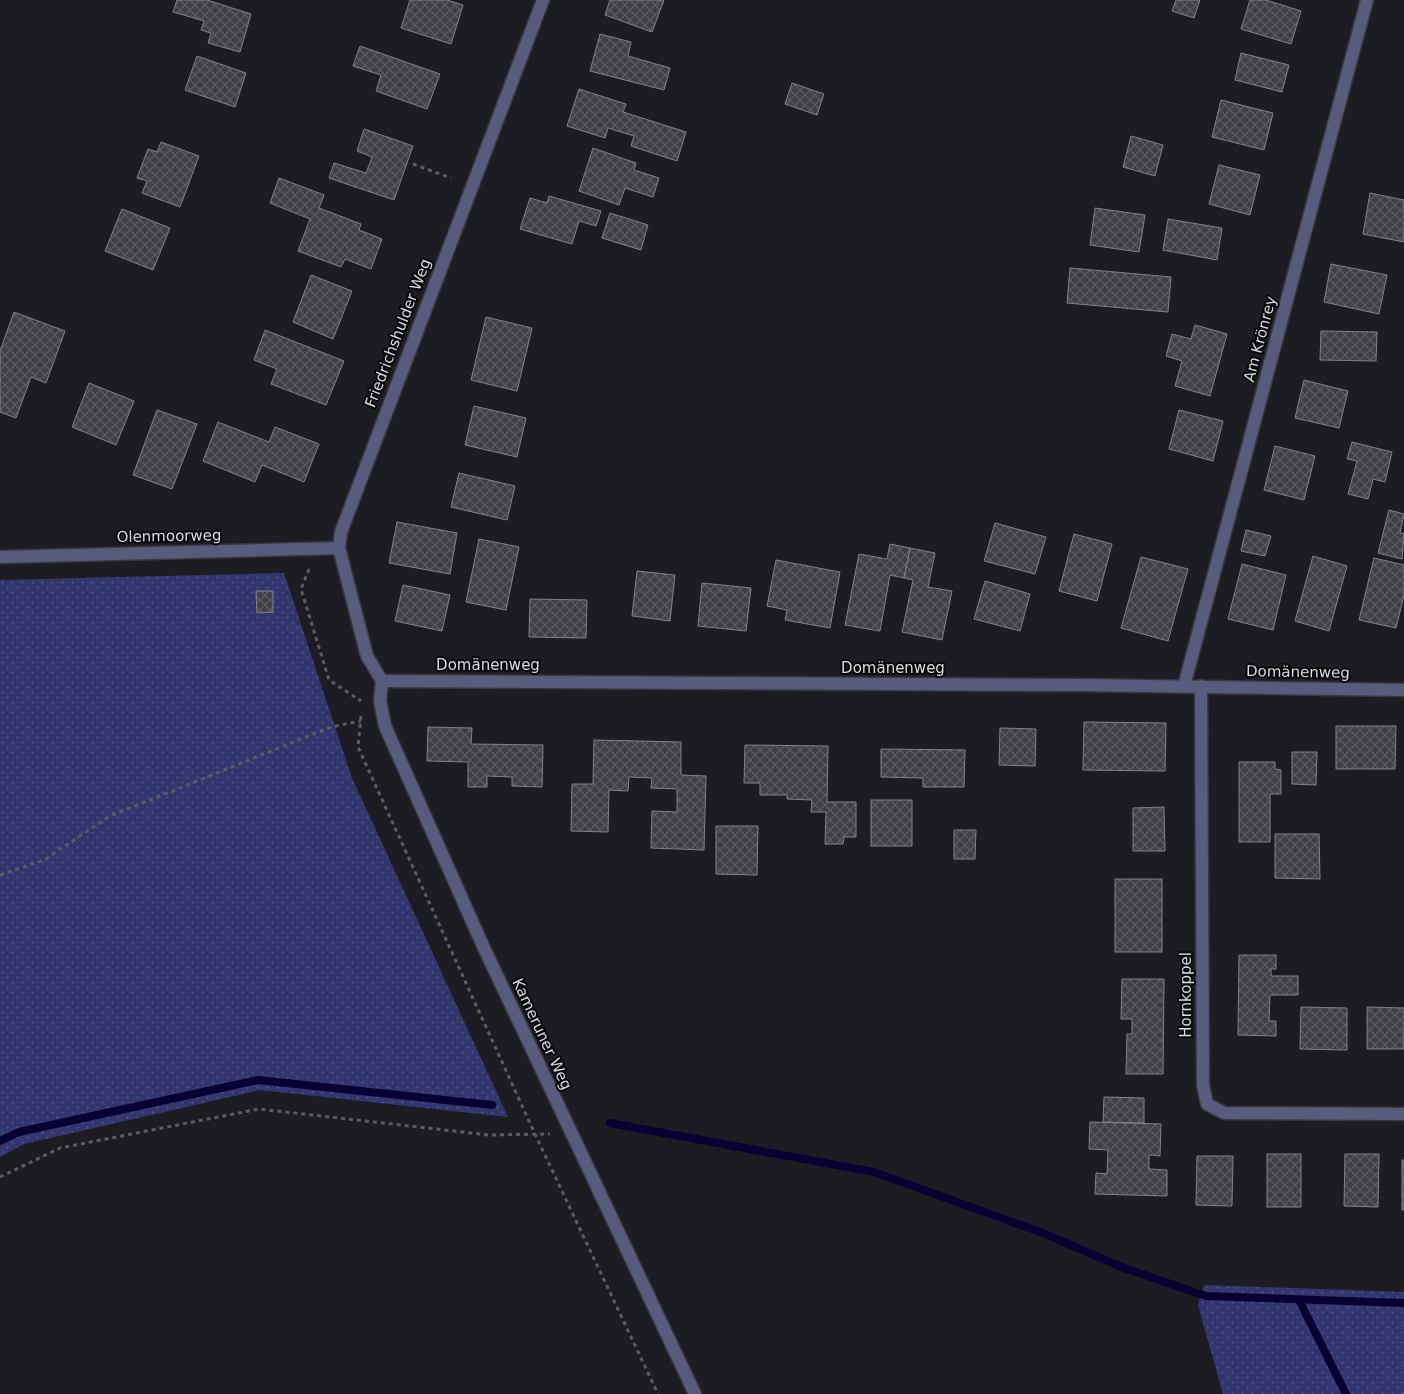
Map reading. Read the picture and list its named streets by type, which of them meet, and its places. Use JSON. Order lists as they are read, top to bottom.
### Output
{
  "streets": {
    "street": [
      "Friedrichshulder Weg",
      "Am Krönrey",
      "Olenmoorweg",
      "Domänenweg",
      "Hornkoppel",
      "Kameruner Weg"
    ]
  },
  "crossings": [
    ["Friedrichshulder Weg", "Olenmoorweg"],
    ["Friedrichshulder Weg", "Domänenweg"],
    ["Friedrichshulder Weg", "Kameruner Weg"],
    ["Am Krönrey", "Domänenweg"],
    ["Domänenweg", "Hornkoppel"],
    ["Domänenweg", "Kameruner Weg"]
  ]
}
